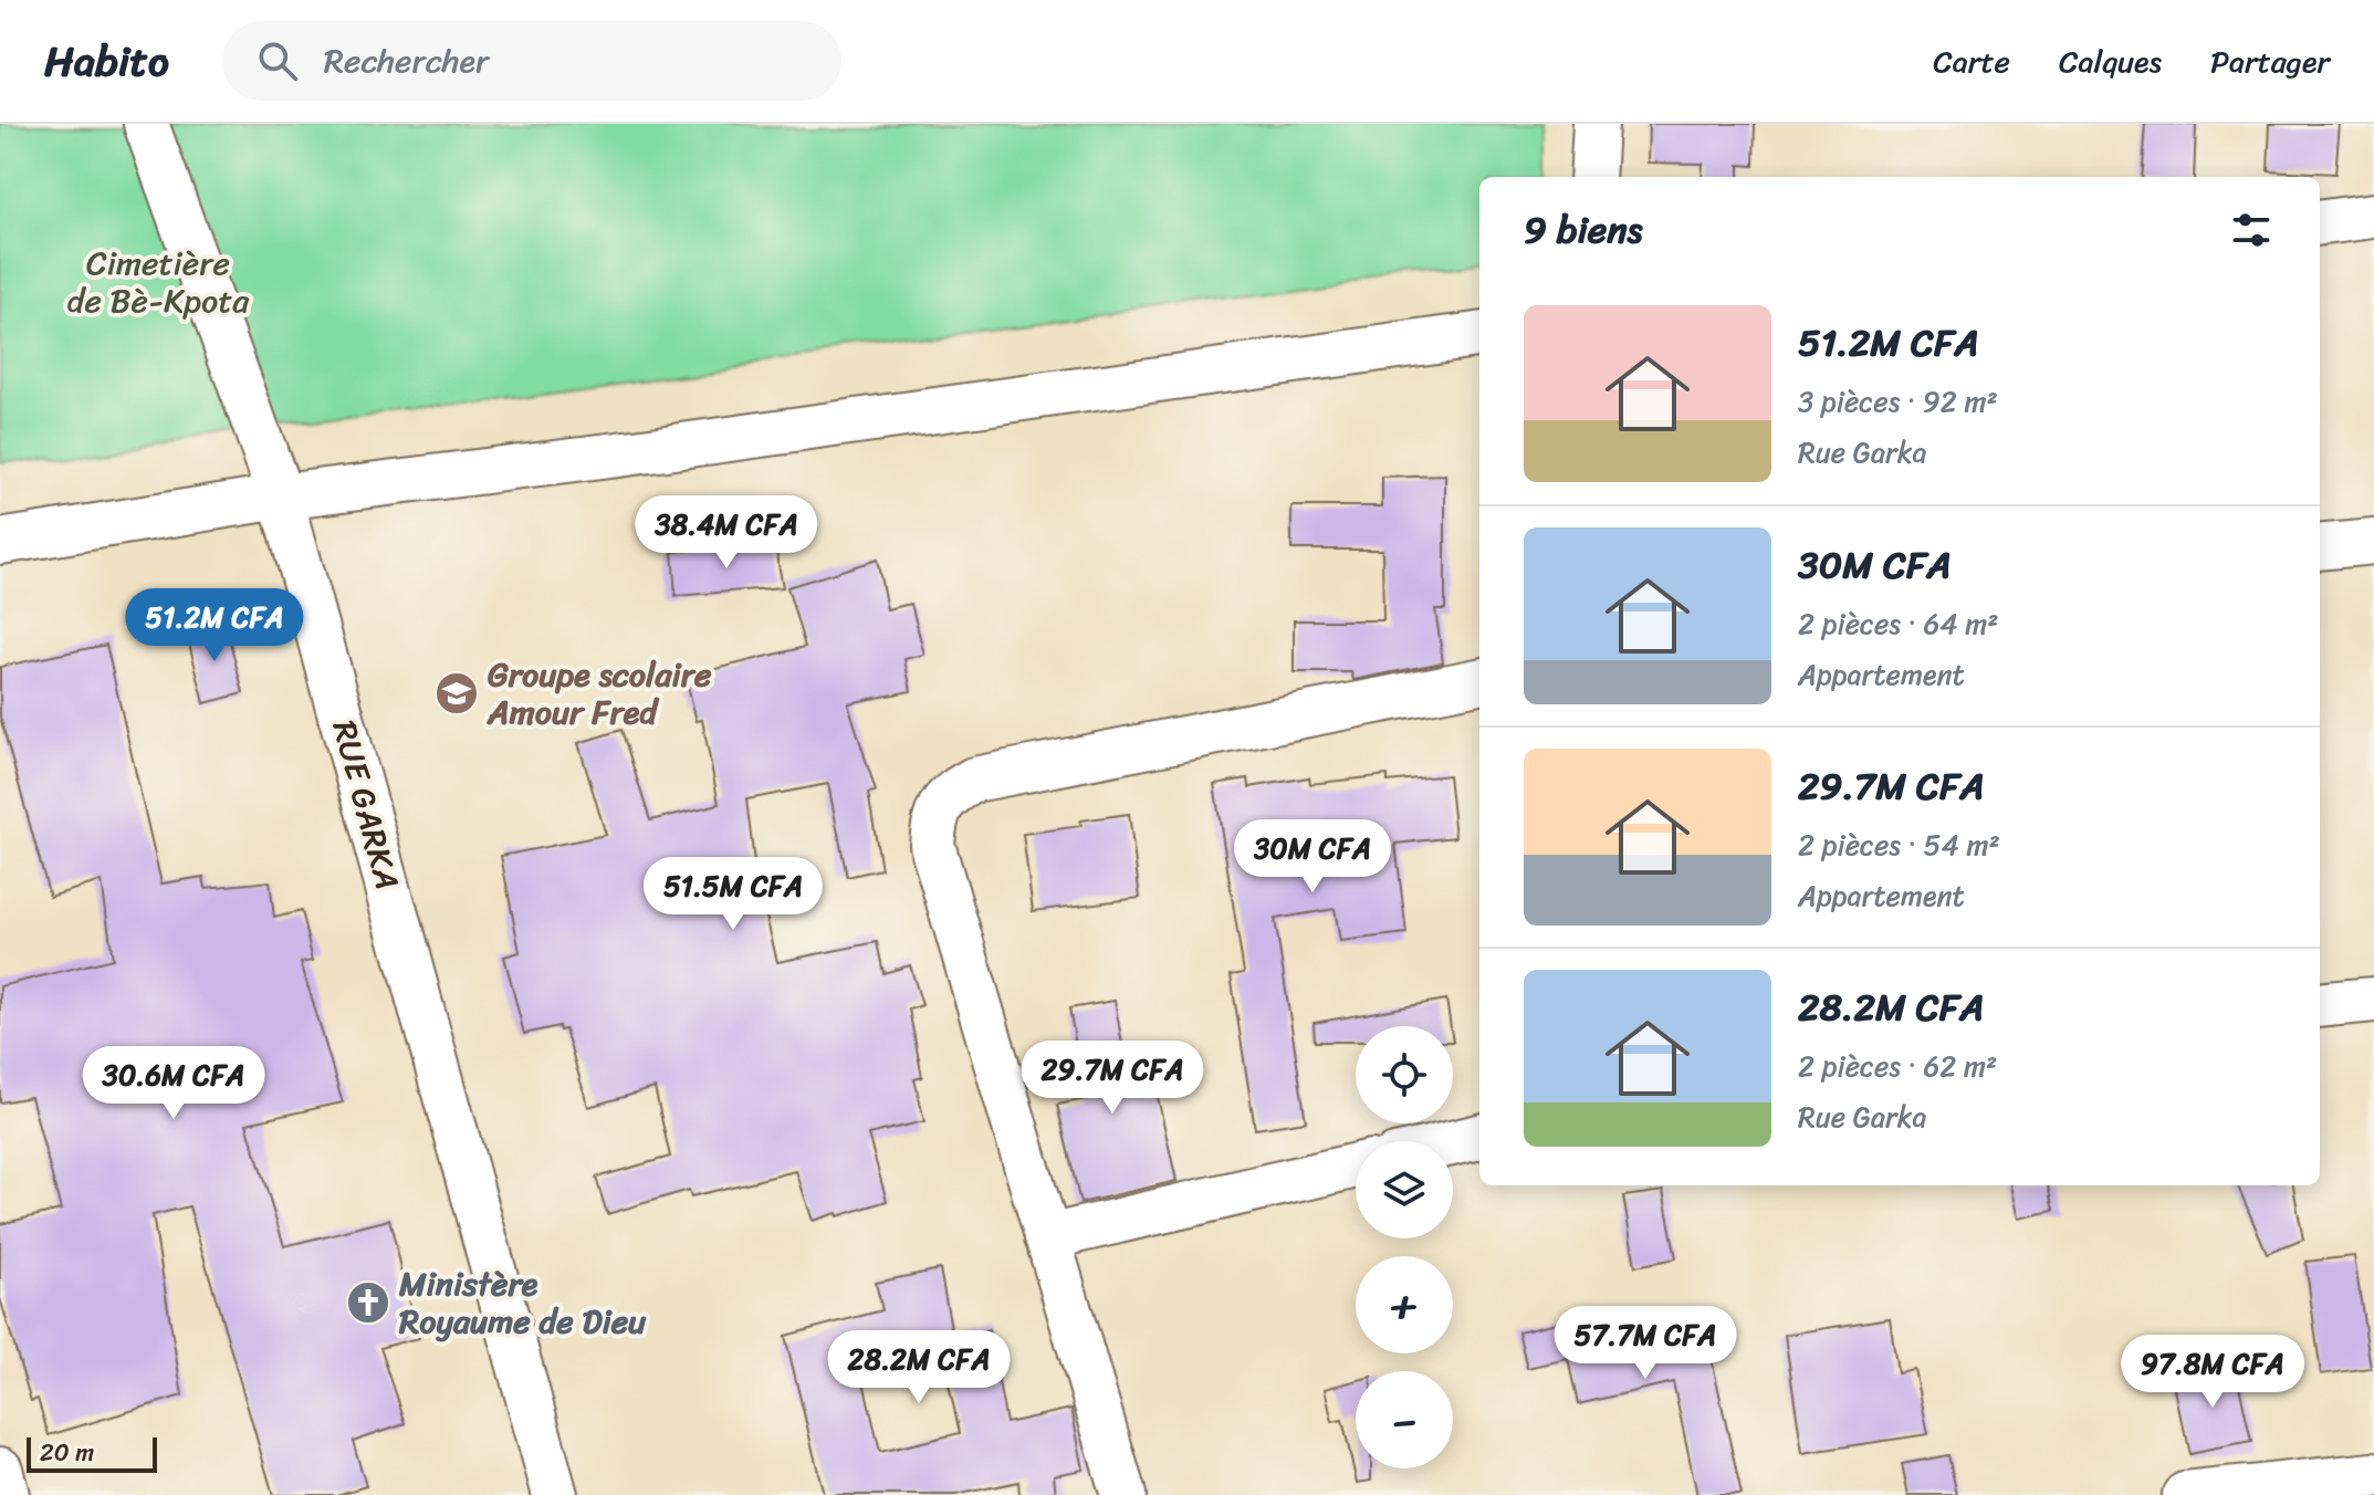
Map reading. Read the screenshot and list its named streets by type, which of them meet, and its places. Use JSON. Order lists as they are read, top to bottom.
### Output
{
  "streets": {
    "street": ["RUE GARKA"]
  },
  "parks": ["Cimetière de Bè-Kpota"],
  "places": {
    "school or university": ["Groupe scolaire Amour Fred"],
    "church": ["Ministère Royaume de Dieu"]
  },
  "scale_bar": "20 m",
  "page": {
    "header": "Habito",
    "search": "Rechercher",
    "nav": ["Carte", "Calques", "Partager"],
    "heading": "9 biens",
    "list": [
      {
        "name": "51.2M CFA",
        "note": "3 pièces · 92 m² · Rue Garka"
      },
      {
        "name": "30M CFA",
        "note": "2 pièces · 64 m² · Appartement"
      },
      {
        "name": "29.7M CFA",
        "note": "2 pièces · 54 m² · Appartement"
      },
      {
        "name": "28.2M CFA",
        "note": "2 pièces · 62 m² · Rue Garka"
      }
    ],
    "price": [
      "38.4M CFA",
      "51.2M CFA",
      "30M CFA",
      "51.5M CFA",
      "29.7M CFA",
      "30.6M CFA",
      "57.7M CFA",
      "28.2M CFA",
      "97.8M CFA"
    ],
    "map_buttons": ["+", "−"],
    "scale": "20 m"
  }
}
